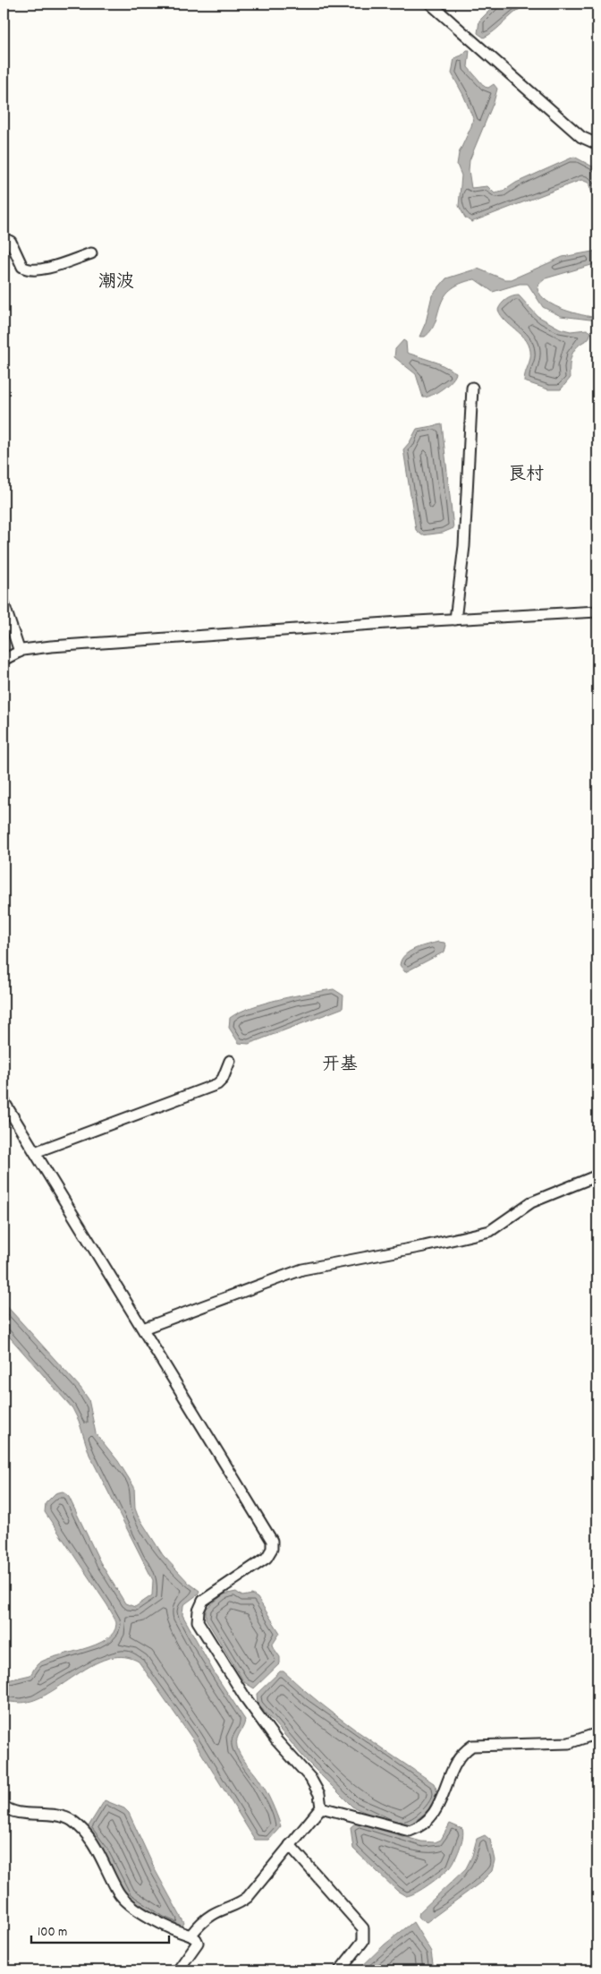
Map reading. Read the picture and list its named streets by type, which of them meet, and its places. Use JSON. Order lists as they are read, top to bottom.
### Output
{
  "districts": ["潮波", "良村", "开基"],
  "scale_bar": "100 m"
}
